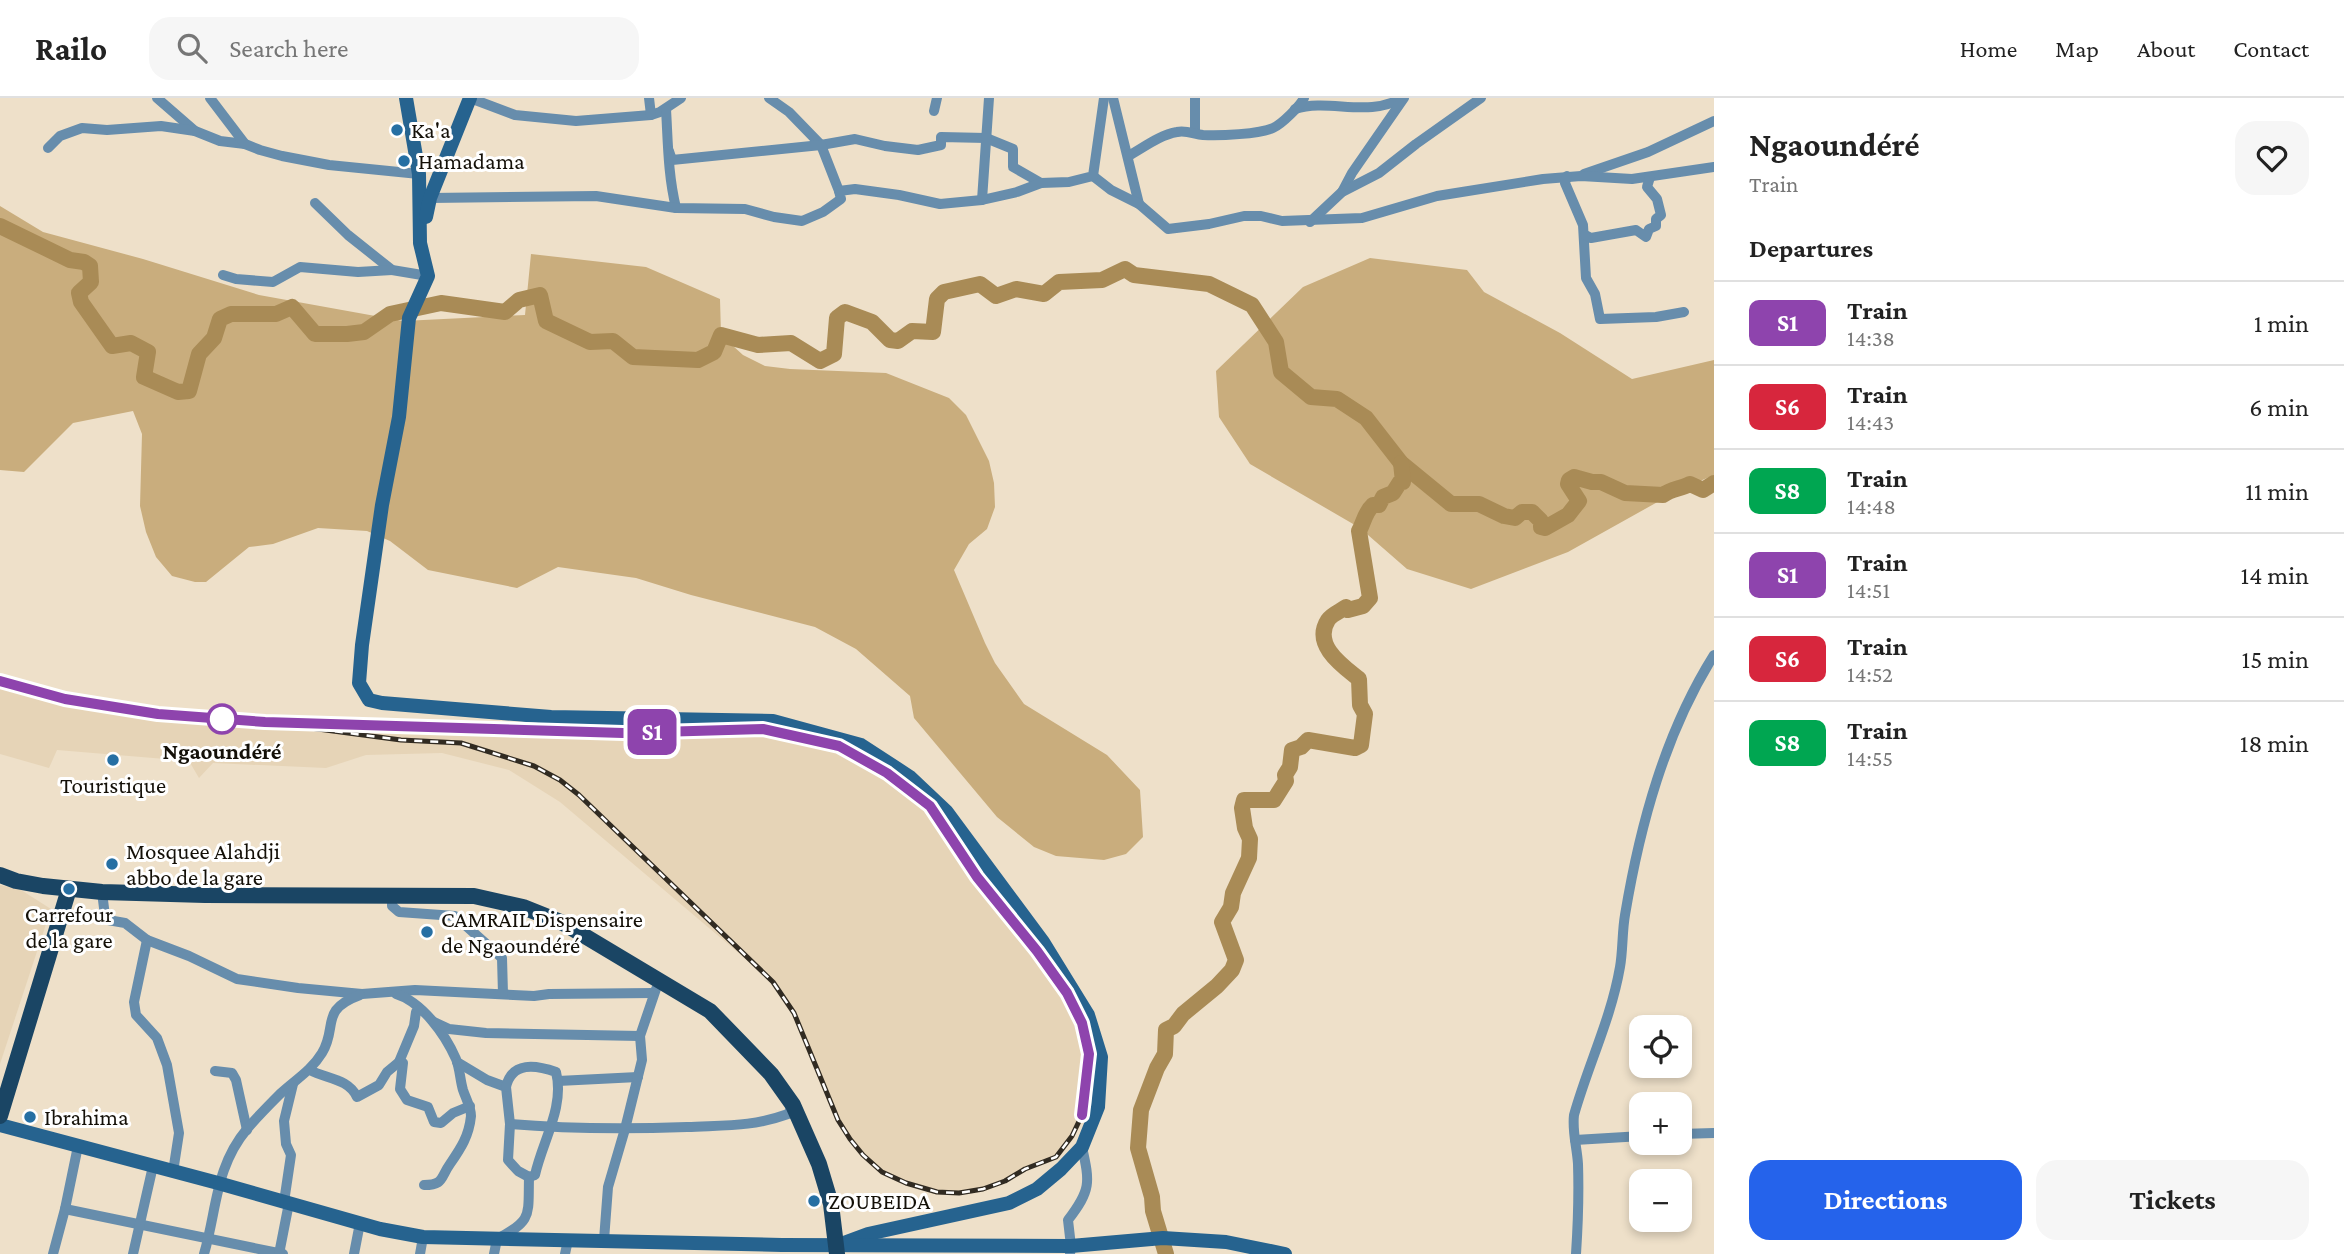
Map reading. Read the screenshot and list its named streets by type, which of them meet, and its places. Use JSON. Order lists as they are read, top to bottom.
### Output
{
  "places": [
    "Ka'a",
    "Hamadama",
    "Ngaoundéré",
    "Touristique",
    "Mosquee Alahdji abbo de la gare",
    "Carrefour de la gare",
    "CAMRAIL Dispensaire de Ngaoundéré",
    "Ibrahima",
    "ZOUBEIDA"
  ],
  "page": {
    "header": "Railo",
    "search": "Search here",
    "nav": [
      "Home",
      "Map",
      "About",
      "Contact"
    ],
    "on_map": "S1",
    "heading": [
      ["Ngaoundéré", "Train"],
      "Departures"
    ],
    "list": [
      {
        "mark": "S1",
        "name": "Train",
        "note": "14:38",
        "value": "1 min"
      },
      {
        "mark": "S6",
        "name": "Train",
        "note": "14:43",
        "value": "6 min"
      },
      {
        "mark": "S8",
        "name": "Train",
        "note": "14:48",
        "value": "11 min"
      },
      {
        "mark": "S1",
        "name": "Train",
        "note": "14:51",
        "value": "14 min"
      },
      {
        "mark": "S6",
        "name": "Train",
        "note": "14:52",
        "value": "15 min"
      },
      {
        "mark": "S8",
        "name": "Train",
        "note": "14:55",
        "value": "18 min"
      }
    ],
    "map_buttons": ["+", "−"],
    "buttons": ["Directions", "Tickets"]
  }
}
